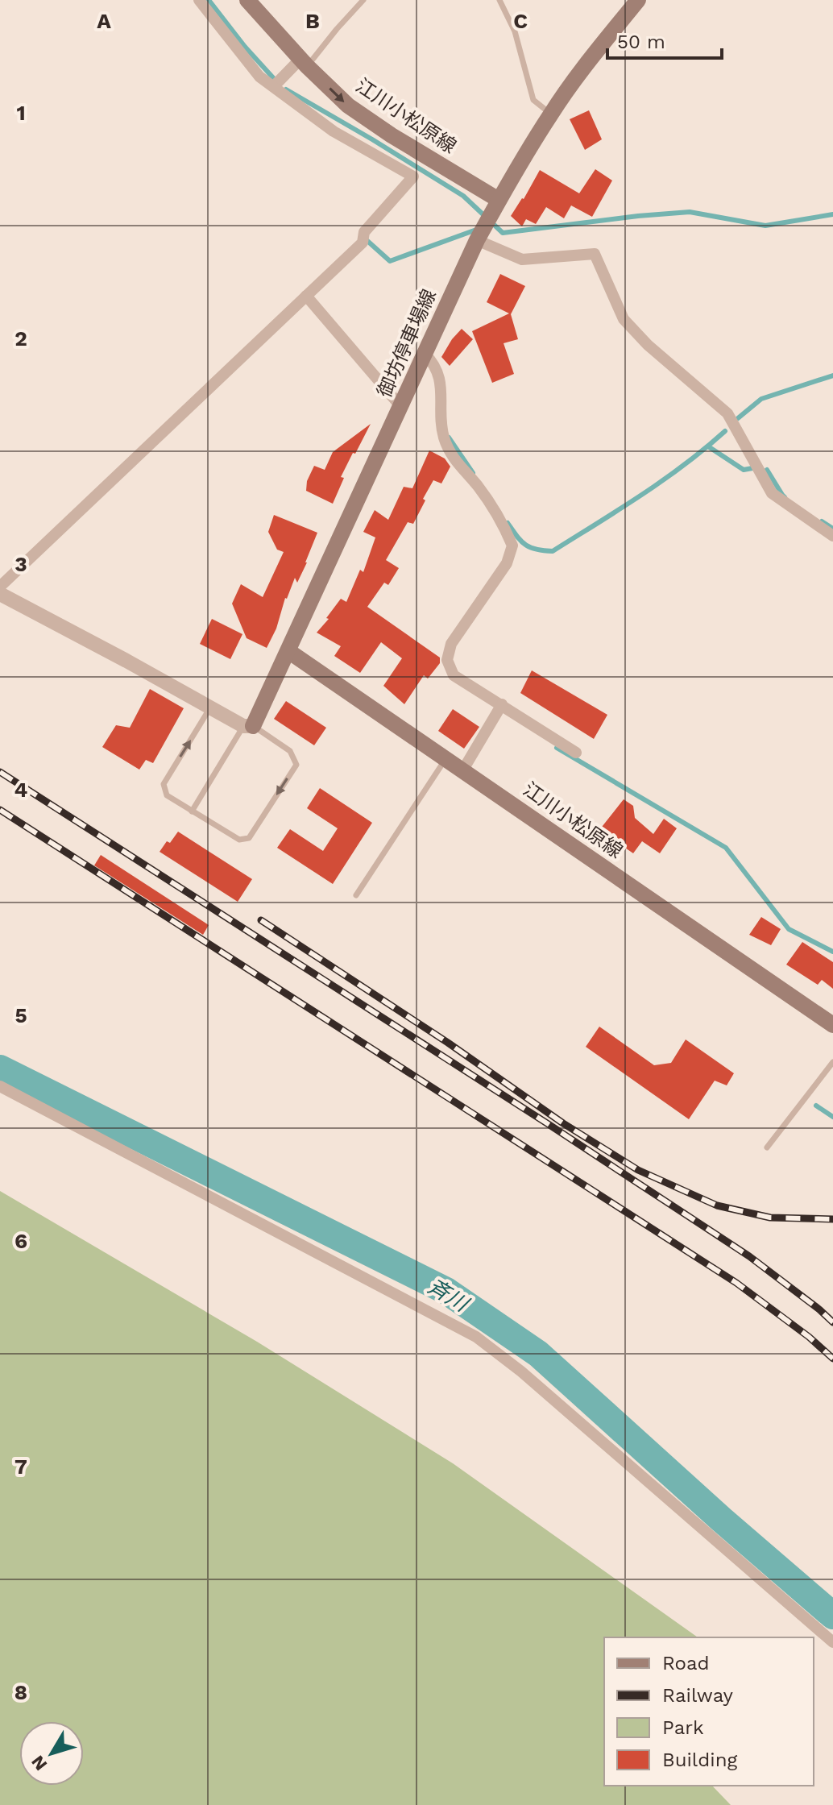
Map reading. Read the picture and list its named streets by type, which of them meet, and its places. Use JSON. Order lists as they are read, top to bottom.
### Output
{
  "streets": {
    "main road": ["江川小松原線", "御坊停車場線"]
  },
  "crossings": [
    ["江川小松原線", "御坊停車場線"]
  ],
  "water": ["斉川"],
  "legend": [
    "Road",
    "Railway",
    "Park",
    "Building"
  ],
  "scale_bar": "50 m",
  "north": "bottom left",
  "grid": {
    "columns": ["A", "B", "C"],
    "rows": [
      "1",
      "2",
      "3",
      "4",
      "5",
      "6",
      "7",
      "8"
    ]
  }
}
